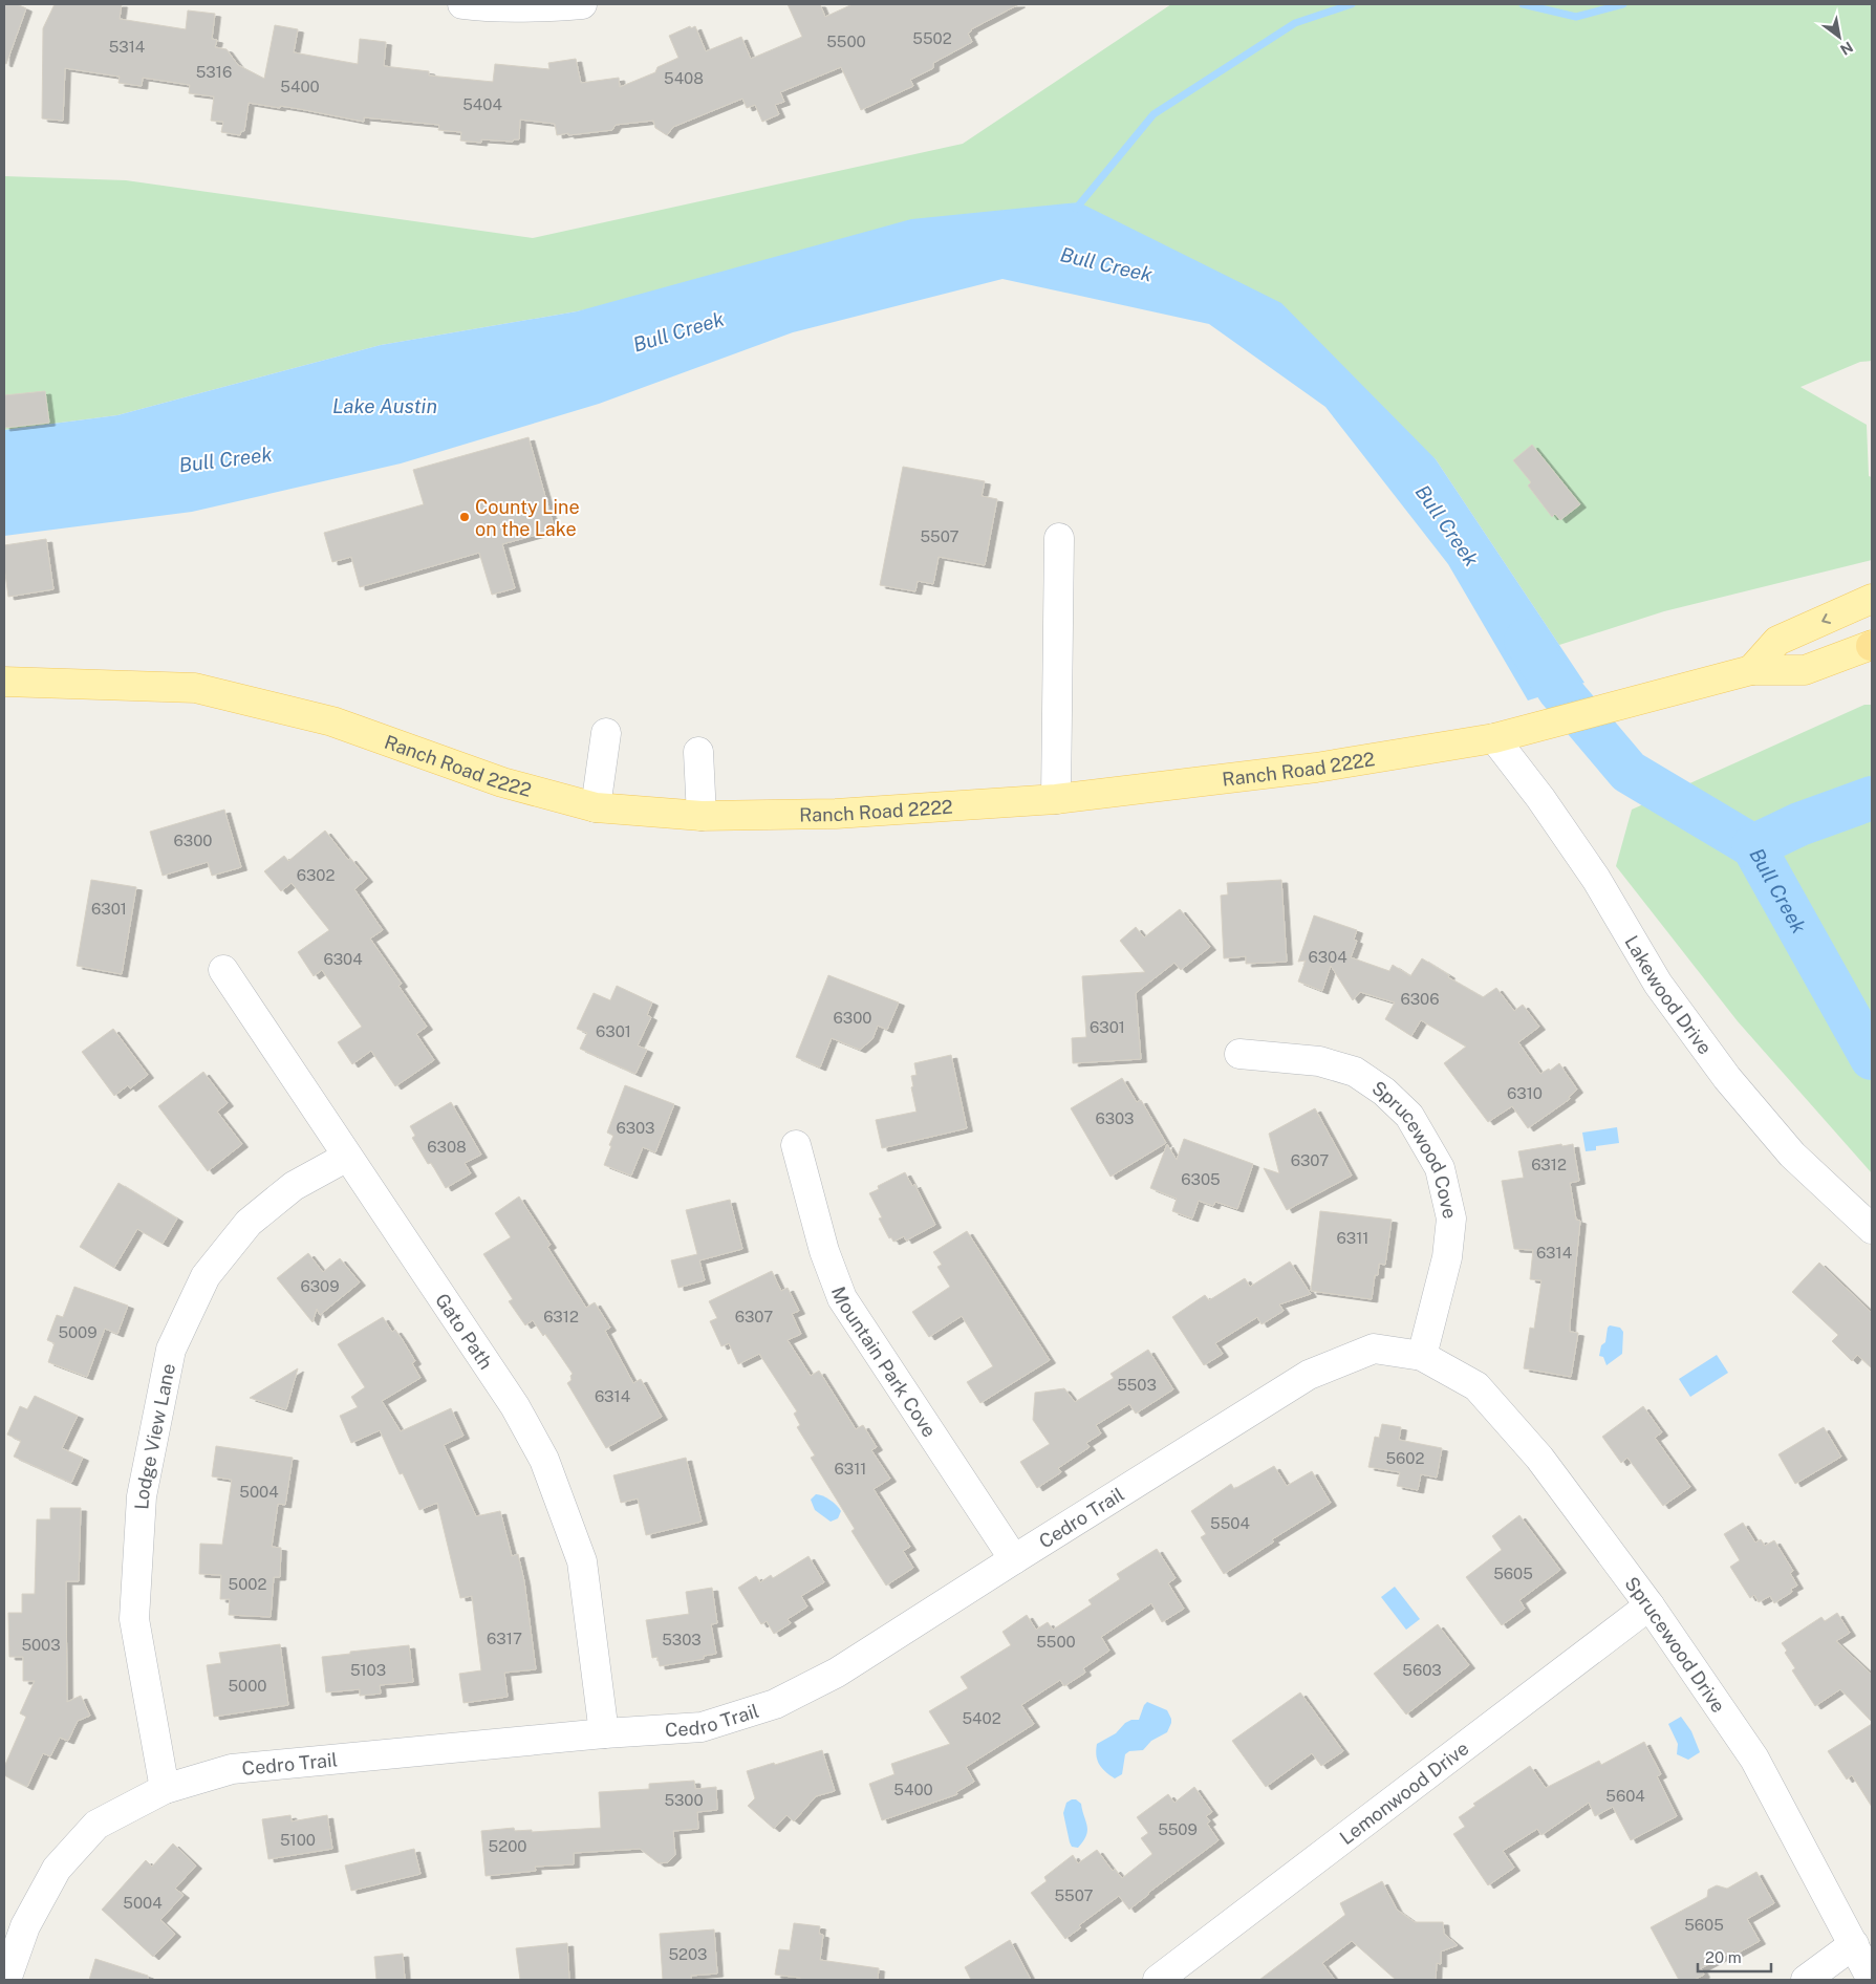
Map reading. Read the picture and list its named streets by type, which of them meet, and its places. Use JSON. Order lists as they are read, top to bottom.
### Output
{
  "streets": {
    "main road": ["Ranch Road 2222"],
    "street": [
      "Lakewood Drive",
      "Sprucewood Cove",
      "Gato Path",
      "Mountain Park Cove",
      "Lodge View Lane",
      "Cedro Trail",
      "Sprucewood Drive",
      "Lemonwood Drive"
    ]
  },
  "crossings": [
    ["Ranch Road 2222", "Lakewood Drive"],
    ["Sprucewood Cove", "Cedro Trail"],
    ["Sprucewood Cove", "Sprucewood Drive"],
    ["Gato Path", "Lodge View Lane"],
    ["Gato Path", "Cedro Trail"],
    ["Mountain Park Cove", "Cedro Trail"],
    ["Lodge View Lane", "Cedro Trail"],
    ["Cedro Trail", "Sprucewood Drive"],
    ["Sprucewood Drive", "Lemonwood Drive"]
  ],
  "water": ["Bull Creek", "Lake Austin"],
  "places": ["County Line on the Lake"],
  "house_numbers": [
    "5502",
    "5500",
    "5314",
    "5316",
    "5408",
    "5400",
    "5404",
    "5507",
    "6300",
    "6302",
    "6301",
    "6304",
    "6304",
    "6306",
    "6300",
    "6301",
    "6301",
    "6310",
    "6303",
    "6303",
    "6308",
    "6307",
    "6312",
    "6305",
    "6311",
    "6314",
    "6309",
    "6312",
    "6307",
    "5009",
    "5503",
    "6314",
    "5602",
    "6311",
    "5004",
    "5504",
    "5605",
    "5002",
    "6317",
    "5303",
    "5500",
    "5003",
    "5103",
    "5603",
    "5000",
    "5402",
    "5400",
    "5604",
    "5300",
    "5509",
    "5100",
    "5200",
    "5507",
    "5004",
    "5605",
    "5203"
  ],
  "scale_bar": "20 m",
  "north": "bottom right"
}
